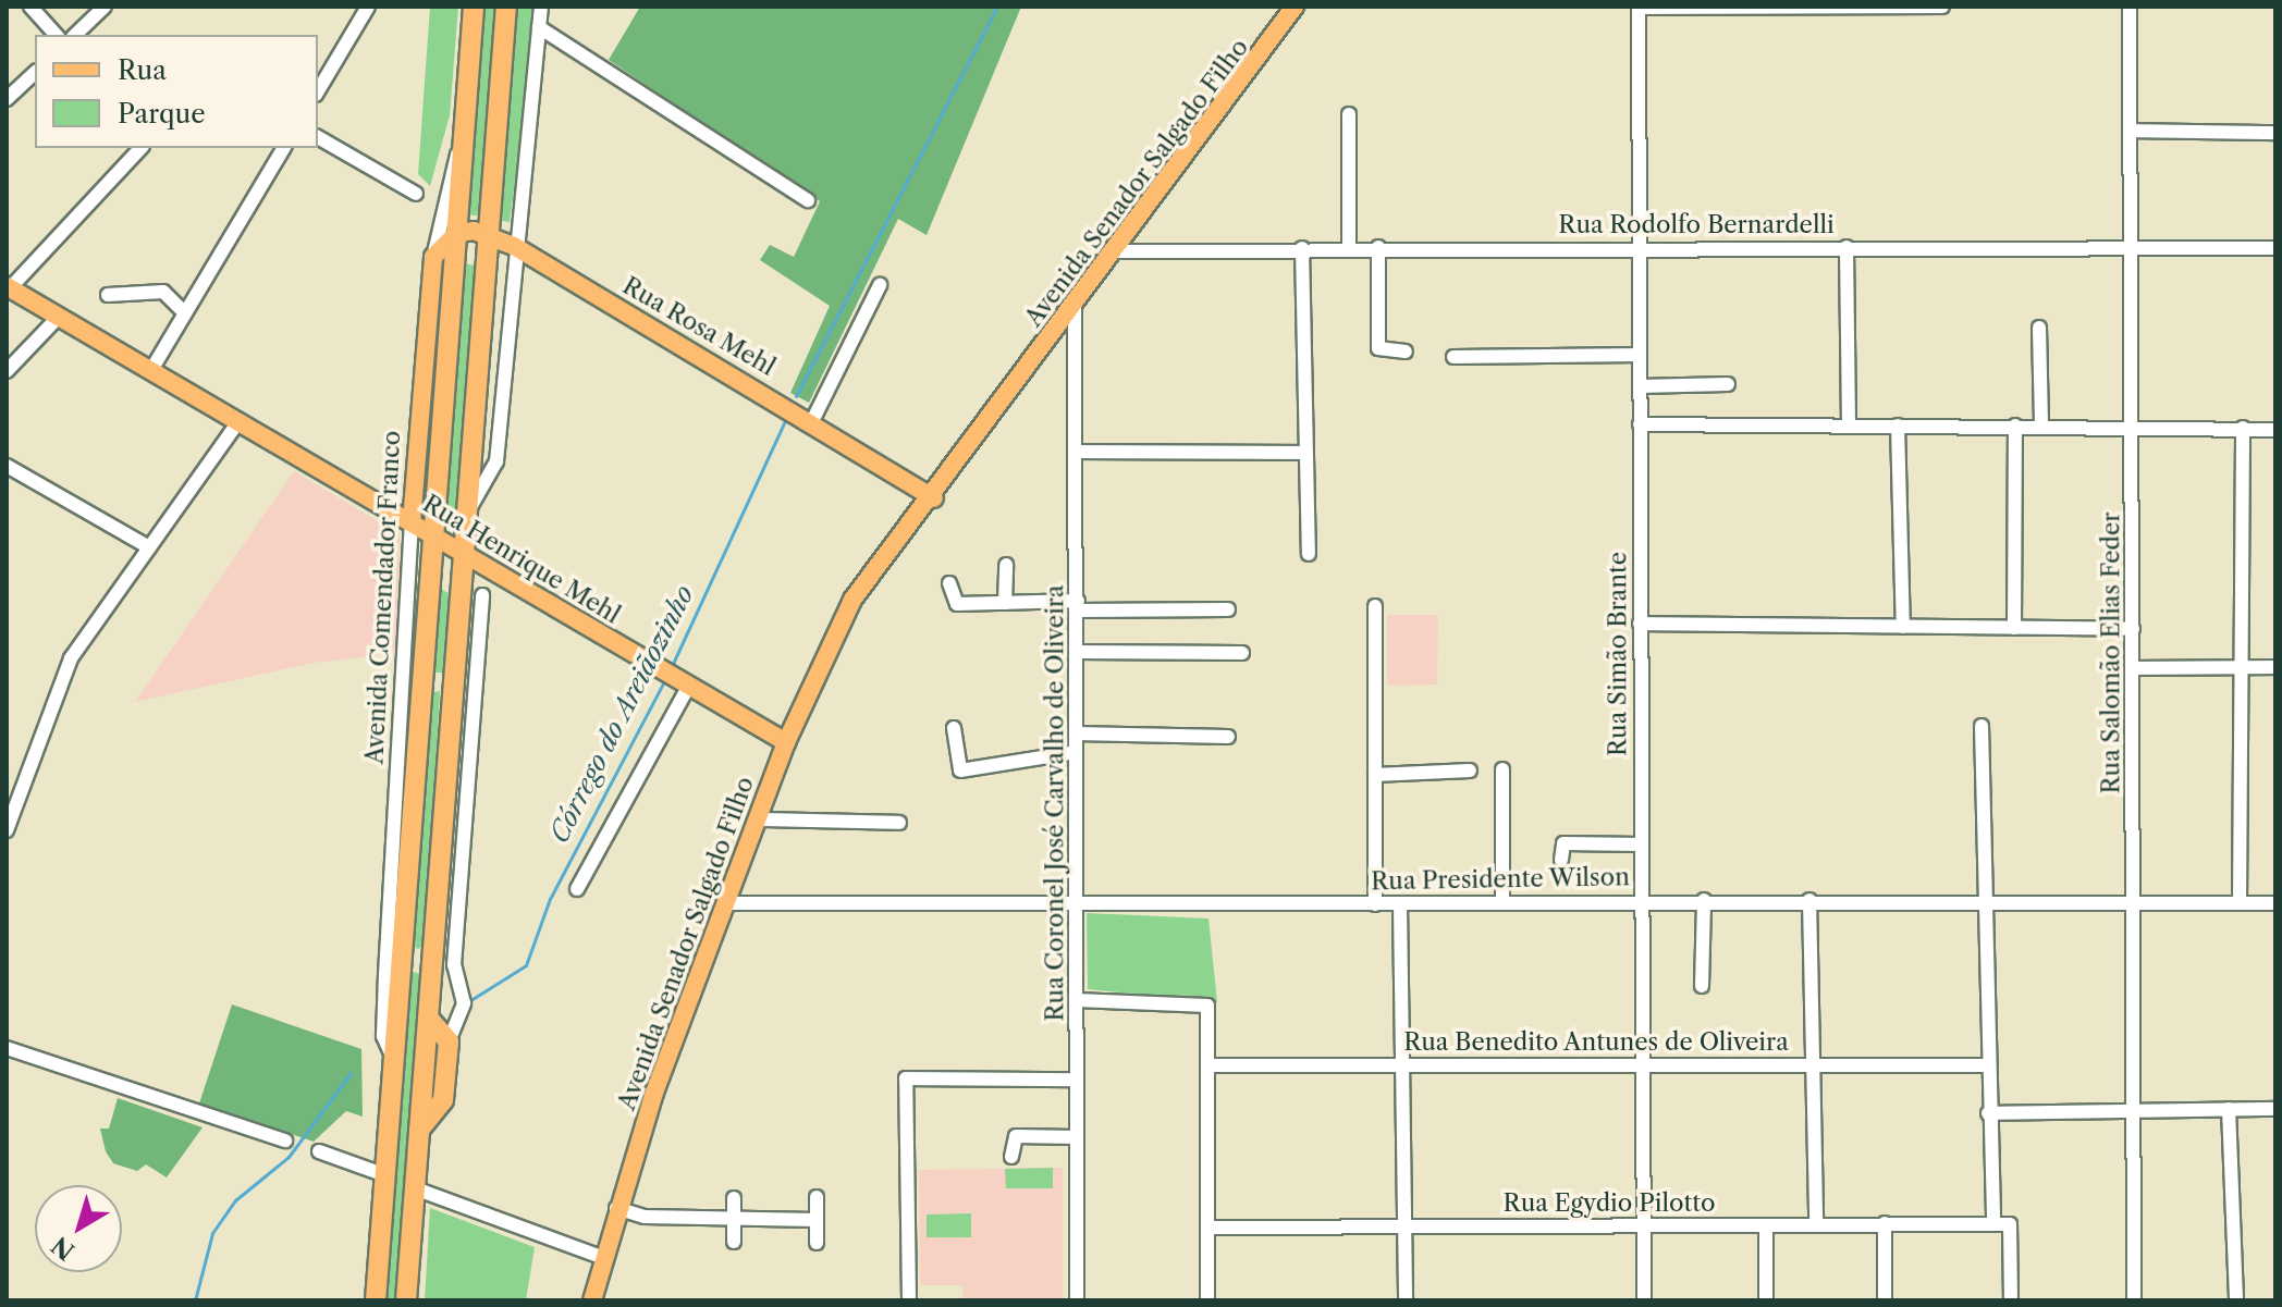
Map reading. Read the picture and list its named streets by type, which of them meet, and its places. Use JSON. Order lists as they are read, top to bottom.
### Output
{
  "streets": {
    "highway": ["Avenida Comendador Franco"],
    "main road": ["Avenida Senador Salgado Filho", "Rua Rosa Mehl", "Rua Henrique Mehl"],
    "street": [
      "Rua Rodolfo Bernardelli",
      "Rua Salomão Elias Feder",
      "Rua Simão Brante",
      "Rua Coronel José Carvalho de Oliveira",
      "Rua Presidente Wilson",
      "Rua Benedito Antunes de Oliveira",
      "Rua Egydio Pilotto"
    ]
  },
  "crossings": [
    ["Avenida Senador Salgado Filho", "Rua Rodolfo Bernardelli"],
    ["Avenida Senador Salgado Filho", "Rua Rosa Mehl"],
    ["Avenida Senador Salgado Filho", "Rua Henrique Mehl"],
    ["Avenida Senador Salgado Filho", "Rua Coronel José Carvalho de Oliveira"],
    ["Avenida Senador Salgado Filho", "Rua Presidente Wilson"],
    ["Rua Rodolfo Bernardelli", "Rua Salomão Elias Feder"],
    ["Rua Rodolfo Bernardelli", "Rua Simão Brante"],
    ["Rua Rosa Mehl", "Avenida Comendador Franco"],
    ["Rua Henrique Mehl", "Avenida Comendador Franco"],
    ["Rua Salomão Elias Feder", "Rua Presidente Wilson"],
    ["Rua Simão Brante", "Rua Presidente Wilson"],
    ["Rua Simão Brante", "Rua Benedito Antunes de Oliveira"],
    ["Rua Simão Brante", "Rua Egydio Pilotto"],
    ["Rua Coronel José Carvalho de Oliveira", "Rua Presidente Wilson"]
  ],
  "water": ["Córrego do Areiãozinho"],
  "legend": ["Rua", "Parque"],
  "north": "bottom left"
}
